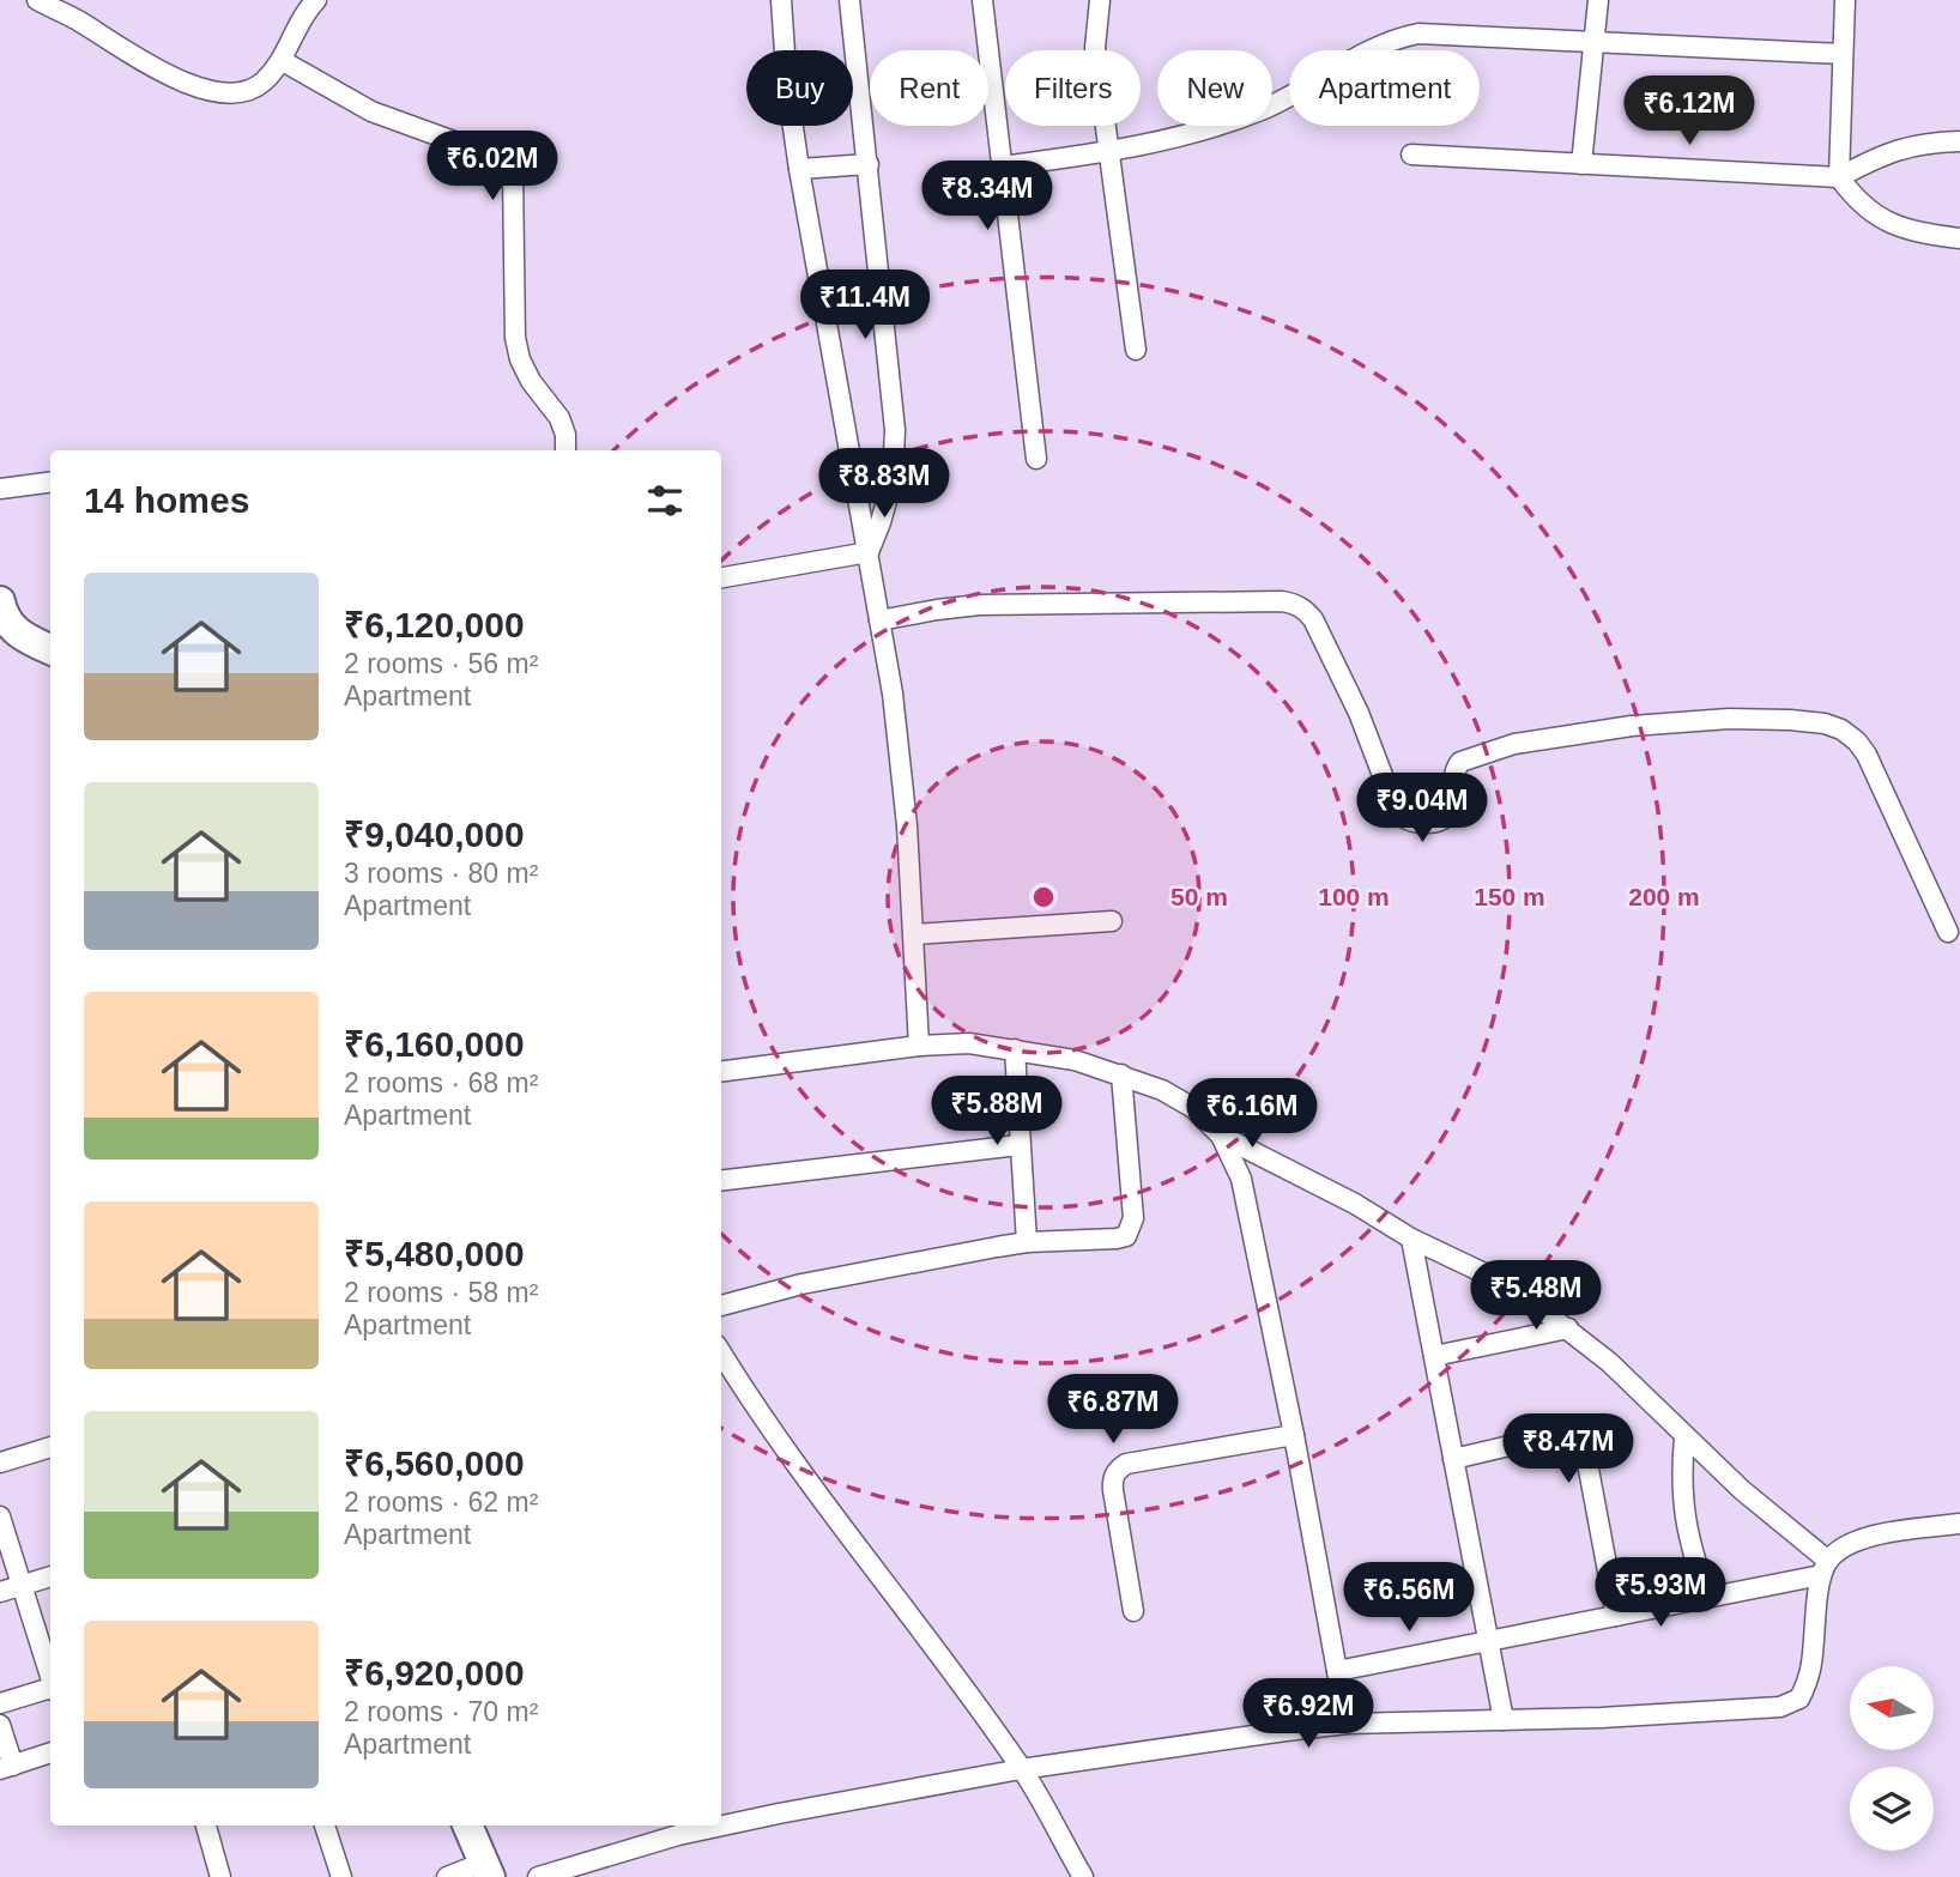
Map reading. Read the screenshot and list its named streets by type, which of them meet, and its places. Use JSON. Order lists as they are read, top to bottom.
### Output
{
  "north": "left",
  "page": {
    "chip": [
      "Buy",
      "Rent",
      "Filters",
      "New",
      "Apartment"
    ],
    "price": [
      "₹6.12M",
      "₹6.02M",
      "₹8.34M",
      "₹11.4M",
      "₹8.83M",
      "₹9.04M",
      "₹5.88M",
      "₹6.16M",
      "₹5.48M",
      "₹6.87M",
      "₹8.47M",
      "₹5.93M",
      "₹6.56M",
      "₹6.92M"
    ],
    "heading": "14 homes",
    "list": [
      {
        "name": "₹6,120,000",
        "note": "2 rooms · 56 m² · Apartment"
      },
      {
        "name": "₹9,040,000",
        "note": "3 rooms · 80 m² · Apartment"
      },
      {
        "name": "₹6,160,000",
        "note": "2 rooms · 68 m² · Apartment"
      },
      {
        "name": "₹5,480,000",
        "note": "2 rooms · 58 m² · Apartment"
      },
      {
        "name": "₹6,560,000",
        "note": "2 rooms · 62 m² · Apartment"
      },
      {
        "name": "₹6,920,000",
        "note": "2 rooms · 70 m² · Apartment"
      }
    ]
  },
  "rings": [
    "50 m",
    "100 m",
    "150 m",
    "200 m"
  ]
}
